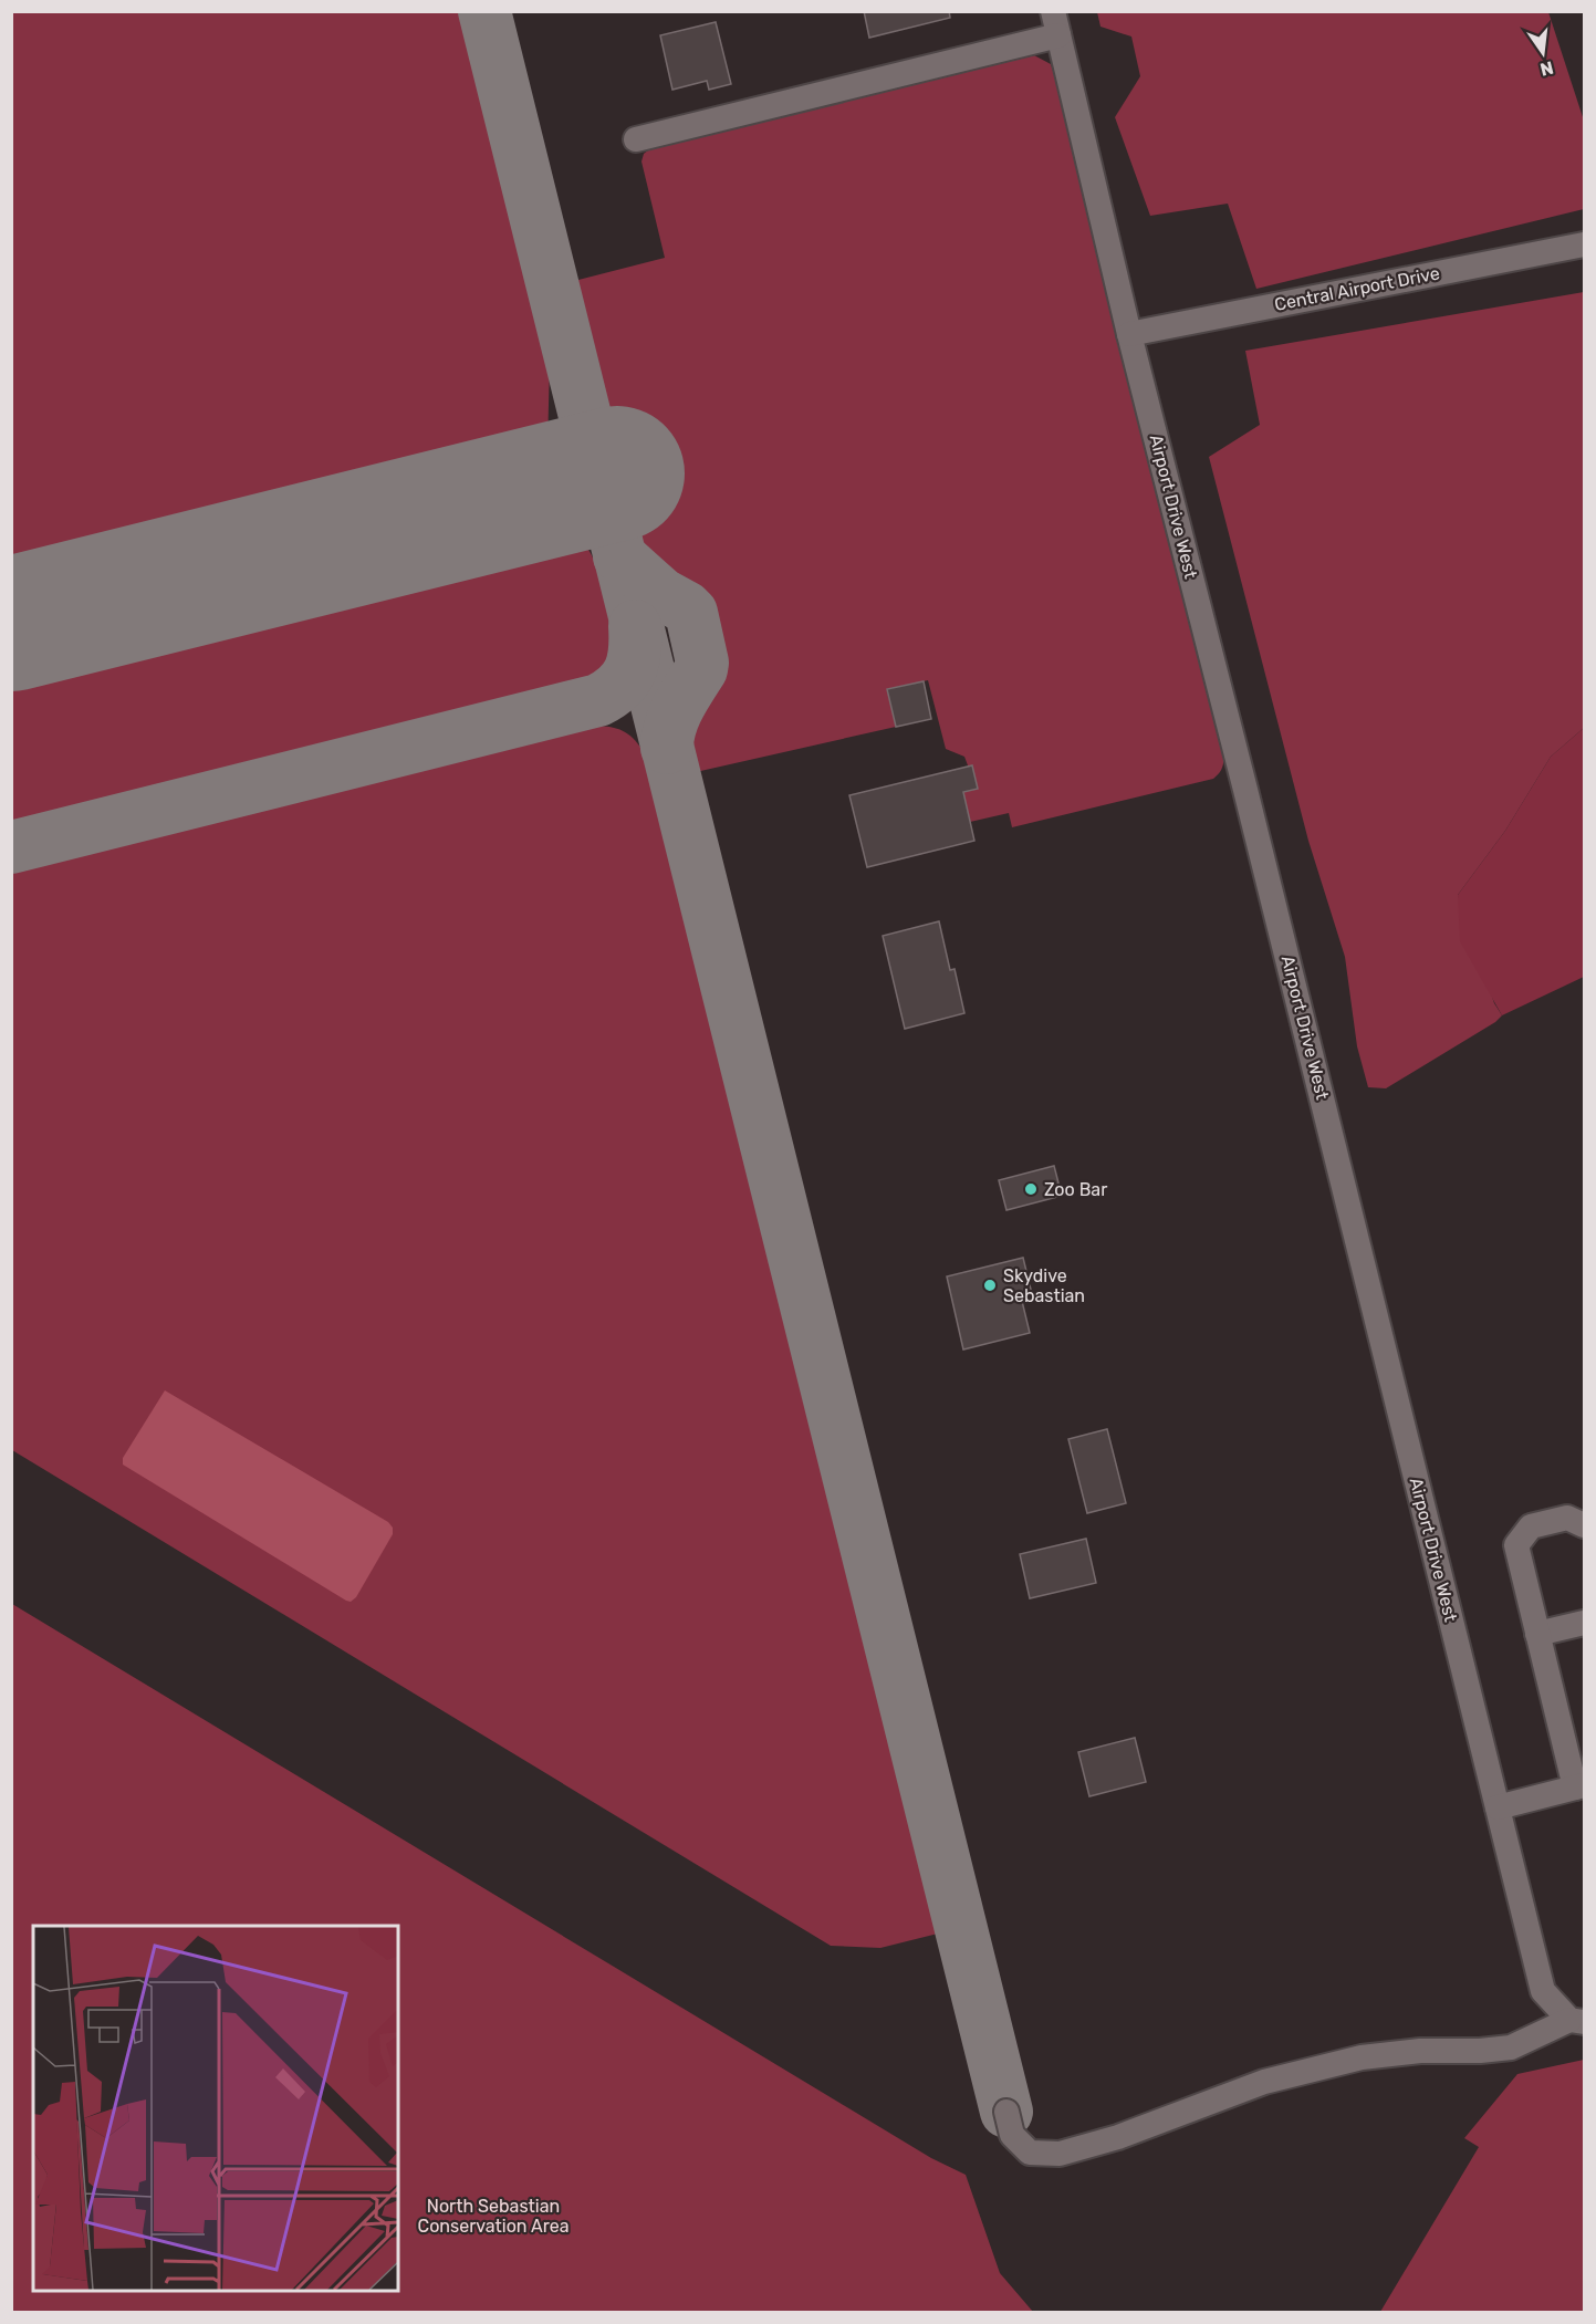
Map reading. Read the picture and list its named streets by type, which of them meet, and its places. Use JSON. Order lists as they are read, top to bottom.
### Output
{
  "streets": {
    "street": ["Central Airport Drive", "Airport Drive West"]
  },
  "crossings": [
    ["Central Airport Drive", "Airport Drive West"]
  ],
  "parks": ["North Sebastian Conservation Area"],
  "places": ["Zoo Bar", "Skydive Sebastian"],
  "north": "bottom"
}
